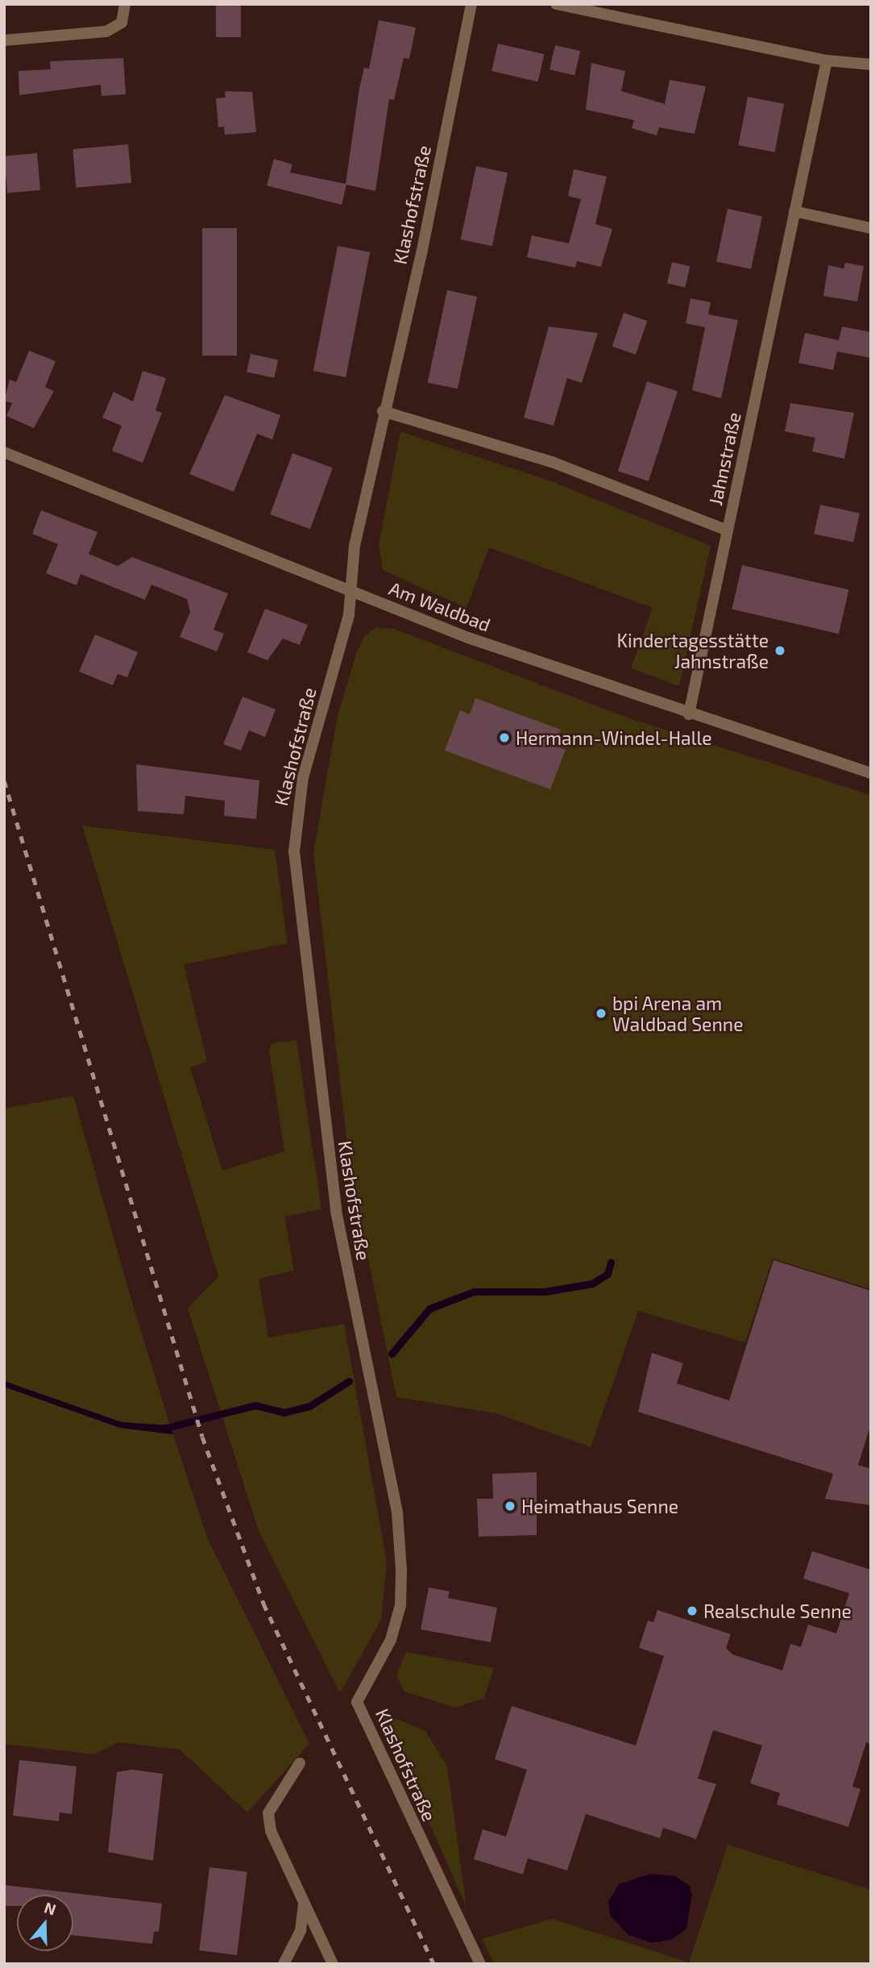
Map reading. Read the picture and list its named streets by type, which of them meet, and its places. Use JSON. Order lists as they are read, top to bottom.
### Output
{
  "streets": {
    "street": ["Klashofstraße", "Jahnstraße", "Am Waldbad"]
  },
  "crossings": [
    ["Klashofstraße", "Am Waldbad"],
    ["Jahnstraße", "Am Waldbad"]
  ],
  "places": [
    "Kindertagesstätte Jahnstraße",
    "Hermann-Windel-Halle",
    "bpi Arena am Waldbad Senne",
    "Heimathaus Senne",
    "Realschule Senne"
  ],
  "north": "top"
}
